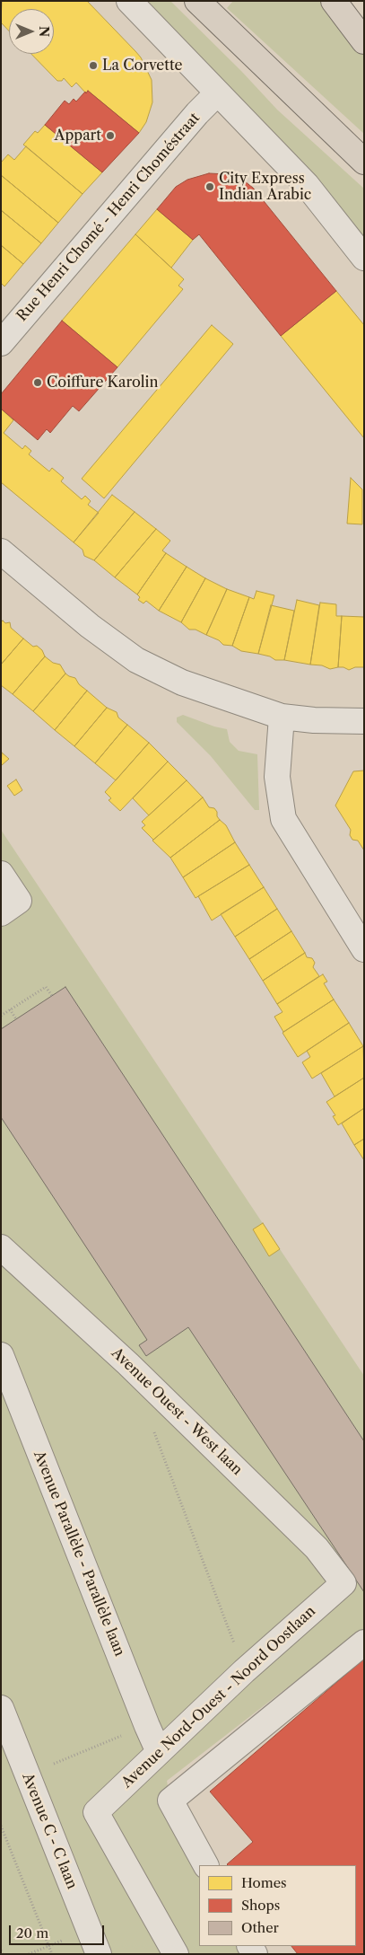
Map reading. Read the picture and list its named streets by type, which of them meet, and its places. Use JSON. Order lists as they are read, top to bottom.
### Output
{
  "streets": {
    "street": [
      "Rue Henri Chomé - Henri Choméstraat",
      "Avenue Ouest - West laan",
      "Avenue Parallèle - Parallèle laan",
      "Avenue Nord-Ouest - Noord Oostlaan",
      "Avenue C - C laan"
    ]
  },
  "crossings": [
    ["Avenue Ouest - West laan", "Avenue Nord-Ouest - Noord Oostlaan"],
    ["Avenue Parallèle - Parallèle laan", "Avenue Nord-Ouest - Noord Oostlaan"]
  ],
  "places": [
    "La Corvette",
    "Appart",
    "City Express Indian Arabic",
    "Coiffure Karolin"
  ],
  "legend": ["Homes", "Shops", "Other"],
  "scale_bar": "20 m",
  "north": "right"
}
